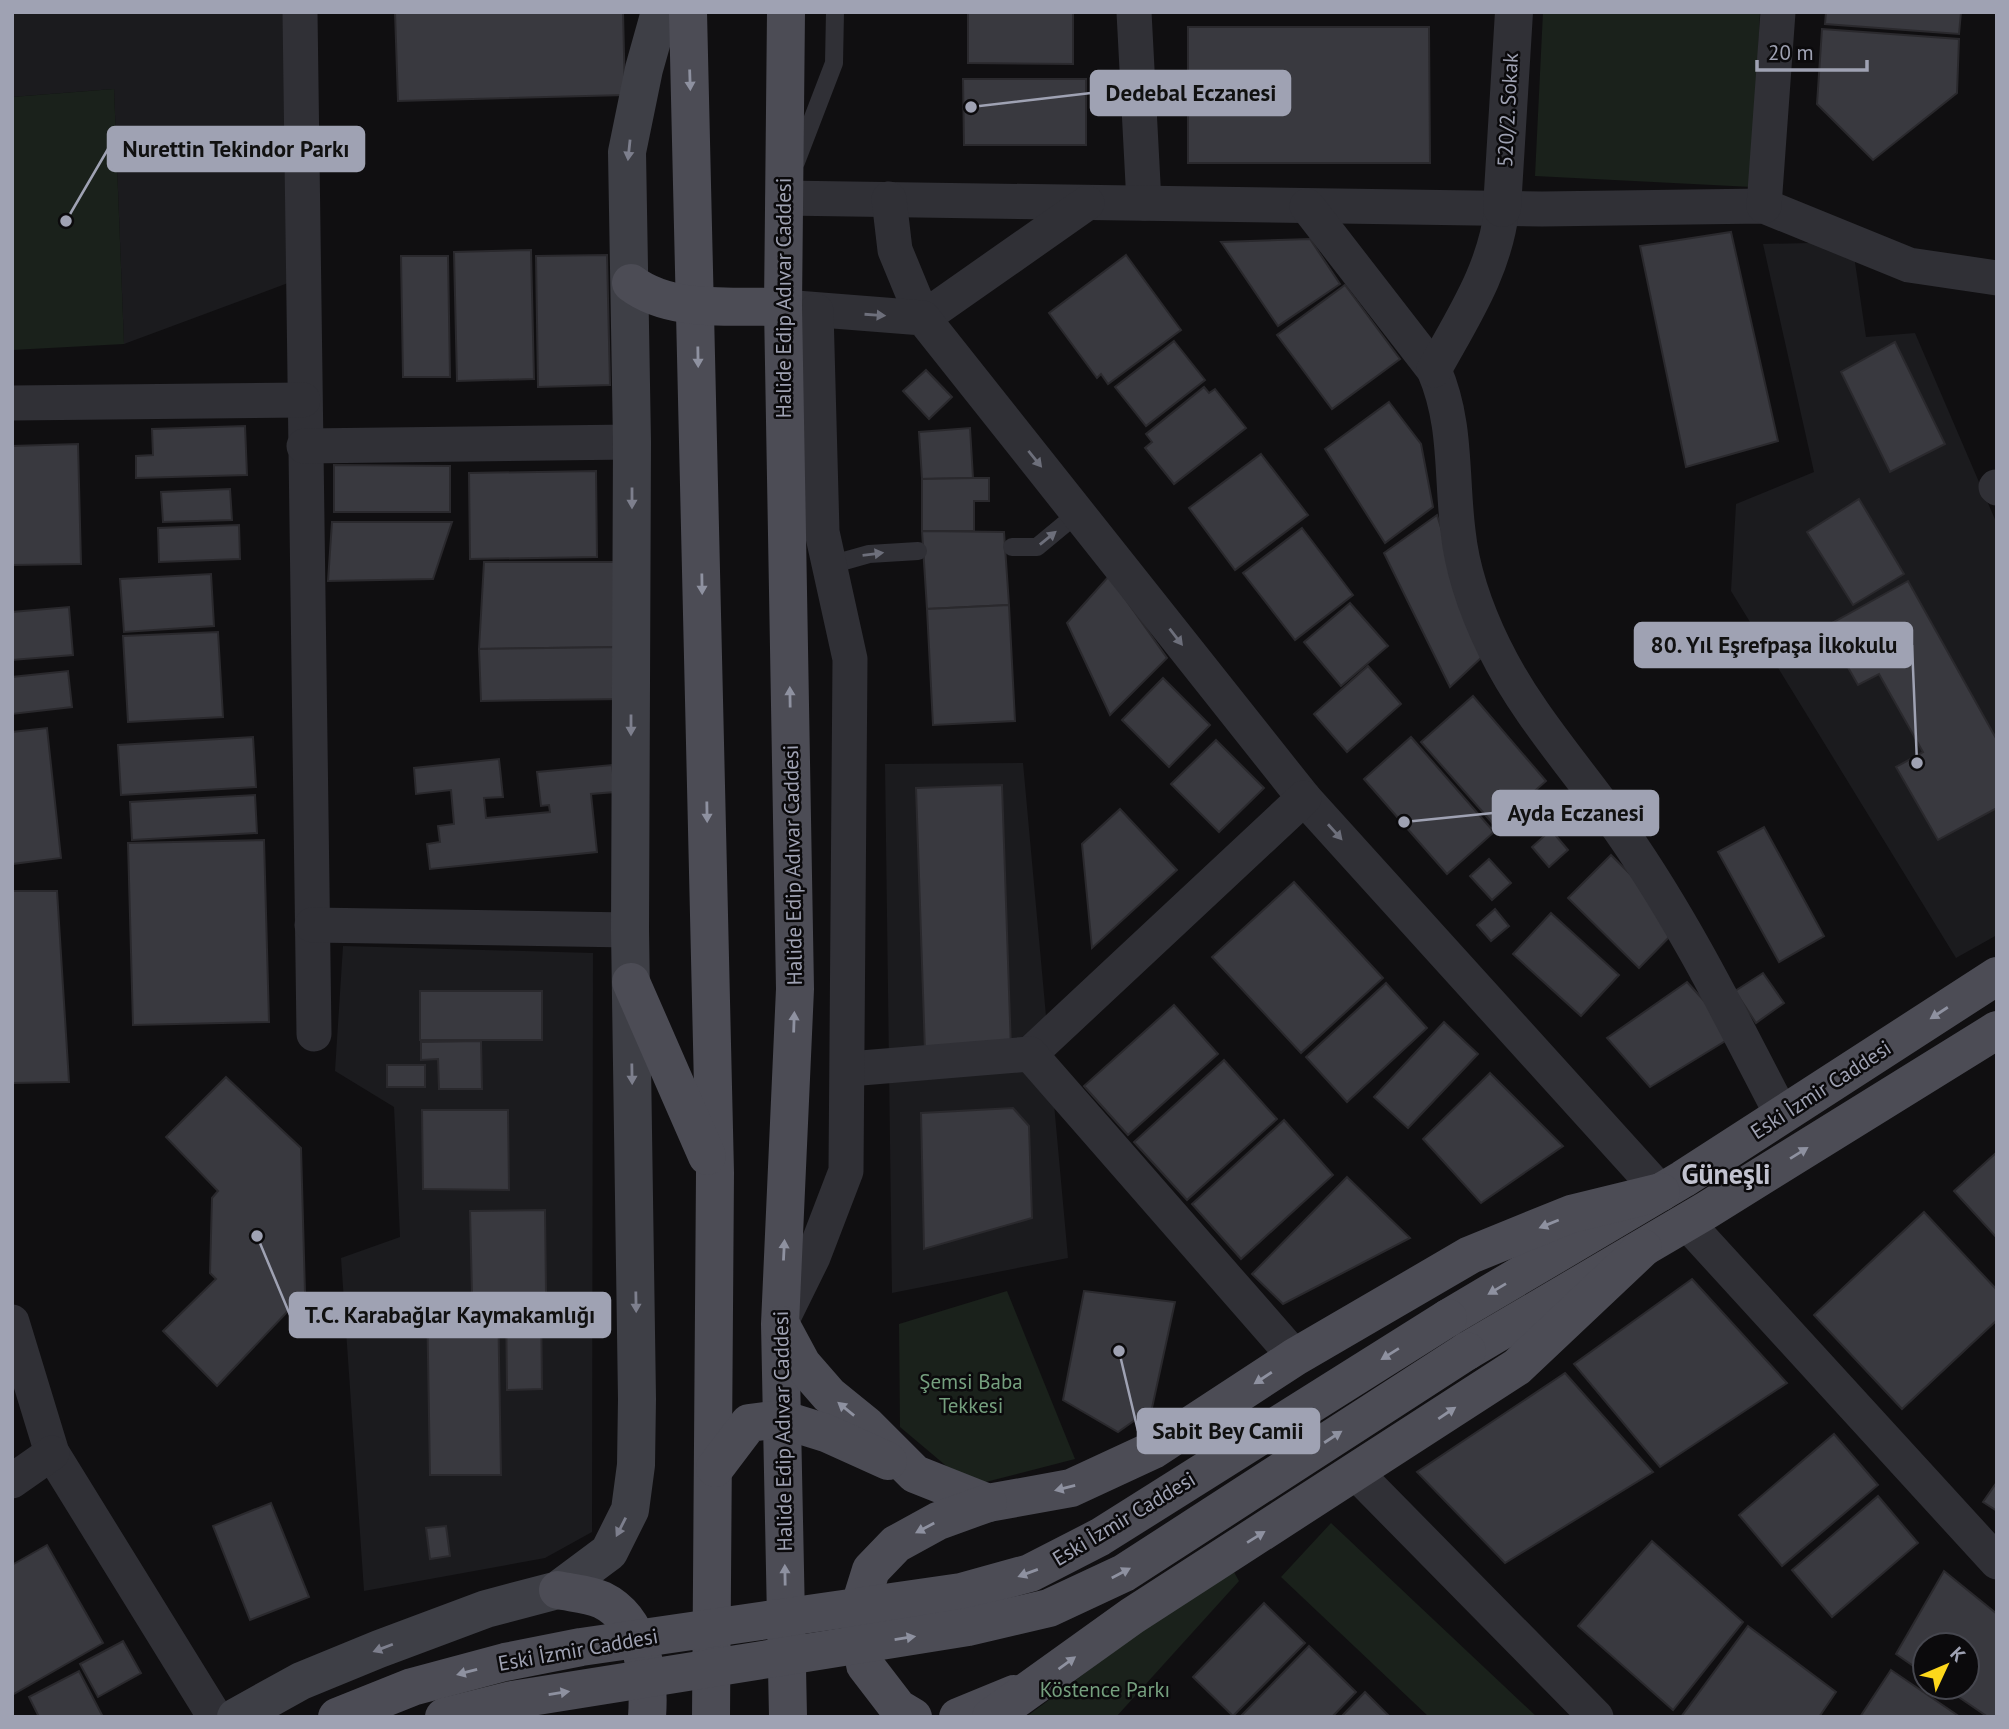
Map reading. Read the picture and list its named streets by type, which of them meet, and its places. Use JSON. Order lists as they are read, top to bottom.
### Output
{
  "streets": {
    "main road": ["Halide Edip Adıvar Caddesi", "Eski İzmir Caddesi"],
    "street": ["520/2. Sokak"]
  },
  "districts": ["Güneşli"],
  "parks": ["Şemsi Baba Tekkesi", "Köstence Parkı"],
  "places": [
    "Dedebal Eczanesi",
    "Nurettin Tekindor Parkı",
    "80. Yıl Eşrefpaşa İlkokulu",
    "Ayda Eczanesi",
    "T.C. Karabağlar Kaymakamlığı",
    "Sabit Bey Camii"
  ],
  "scale_bar": "20 m",
  "north": "top right"
}
